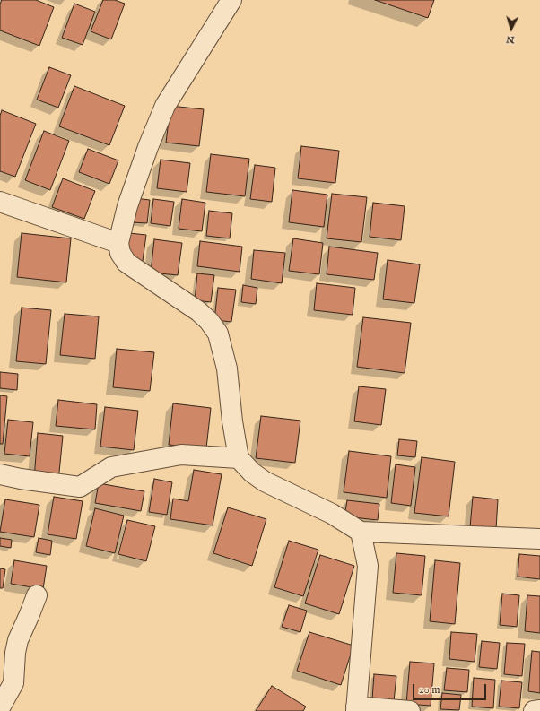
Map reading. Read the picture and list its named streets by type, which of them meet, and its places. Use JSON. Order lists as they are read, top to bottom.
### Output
{
  "scale_bar": "20 m",
  "north": "bottom"
}
